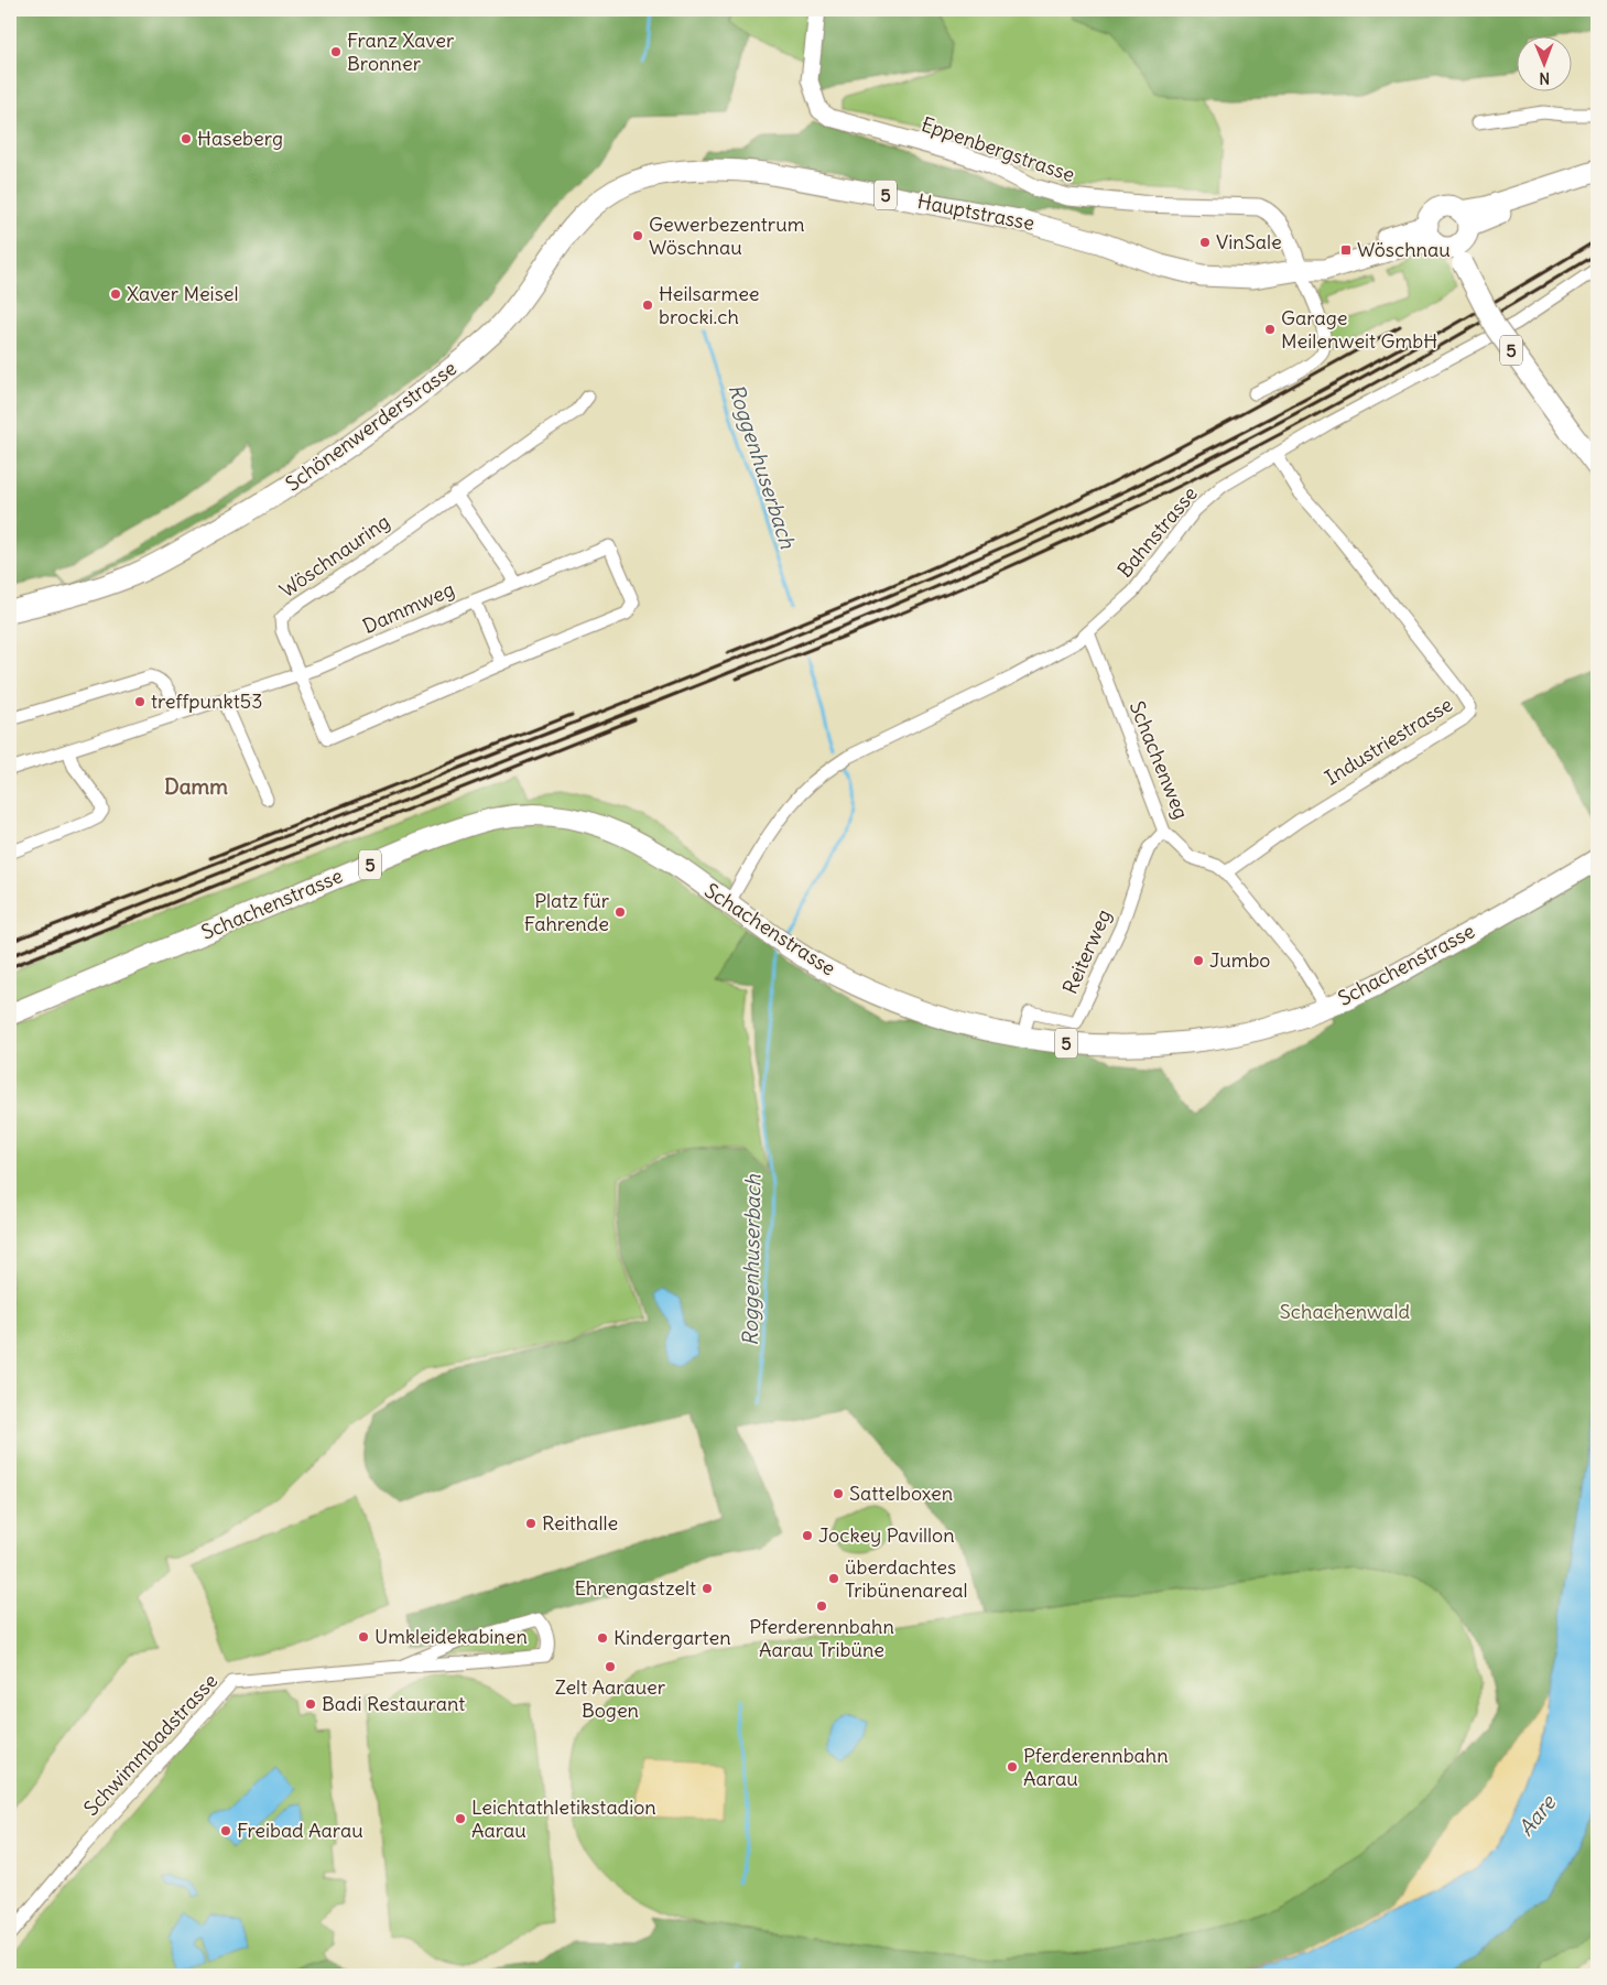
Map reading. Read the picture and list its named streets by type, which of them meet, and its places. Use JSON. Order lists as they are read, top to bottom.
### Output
{
  "streets": {
    "main road": [
      "5",
      "Hauptstrasse",
      "Schönenwerderstrasse",
      "Schachenstrasse"
    ],
    "street": [
      "Eppenbergstrasse",
      "Bahnstrasse",
      "Wöschnauring",
      "Dammweg",
      "Industriestrasse",
      "Schachenweg",
      "Reiterweg",
      "Schwimmbadstrasse"
    ]
  },
  "crossings": [
    ["Eppenbergstrasse", "Hauptstrasse"],
    ["Hauptstrasse", "Schönenwerderstrasse"],
    ["Bahnstrasse", "Industriestrasse"],
    ["Bahnstrasse", "Schachenweg"],
    ["Bahnstrasse", "Schachenstrasse"],
    ["Wöschnauring", "Dammweg"],
    ["Industriestrasse", "Schachenweg"],
    ["Schachenweg", "Reiterweg"],
    ["Schachenstrasse", "Reiterweg"]
  ],
  "districts": ["Damm"],
  "water": ["Roggenhuserbach", "Aare"],
  "parks": ["Schachenwald"],
  "places": {
    "other": [
      "Franz Xaver Bronner",
      "Haseberg",
      "Gewerbezentrum Wöschnau",
      "VinSale",
      "Xaver Meisel",
      "Heilsarmee brocki.ch",
      "Garage Meilenweit GmbH",
      "treffpunkt53",
      "Platz für Fahrende",
      "Jumbo",
      "Sattelboxen",
      "Reithalle",
      "Jockey Pavillon",
      "überdachtes Tribünenareal",
      "Ehrengastzelt",
      "Pferderennbahn Aarau Tribüne",
      "Umkleidekabinen",
      "Kindergarten",
      "Zelt Aarauer Bogen",
      "Badi Restaurant",
      "Pferderennbahn Aarau",
      "Leichtathletikstadion Aarau",
      "Freibad Aarau"
    ],
    "transit": ["Wöschnau"]
  },
  "north": "bottom"
}
